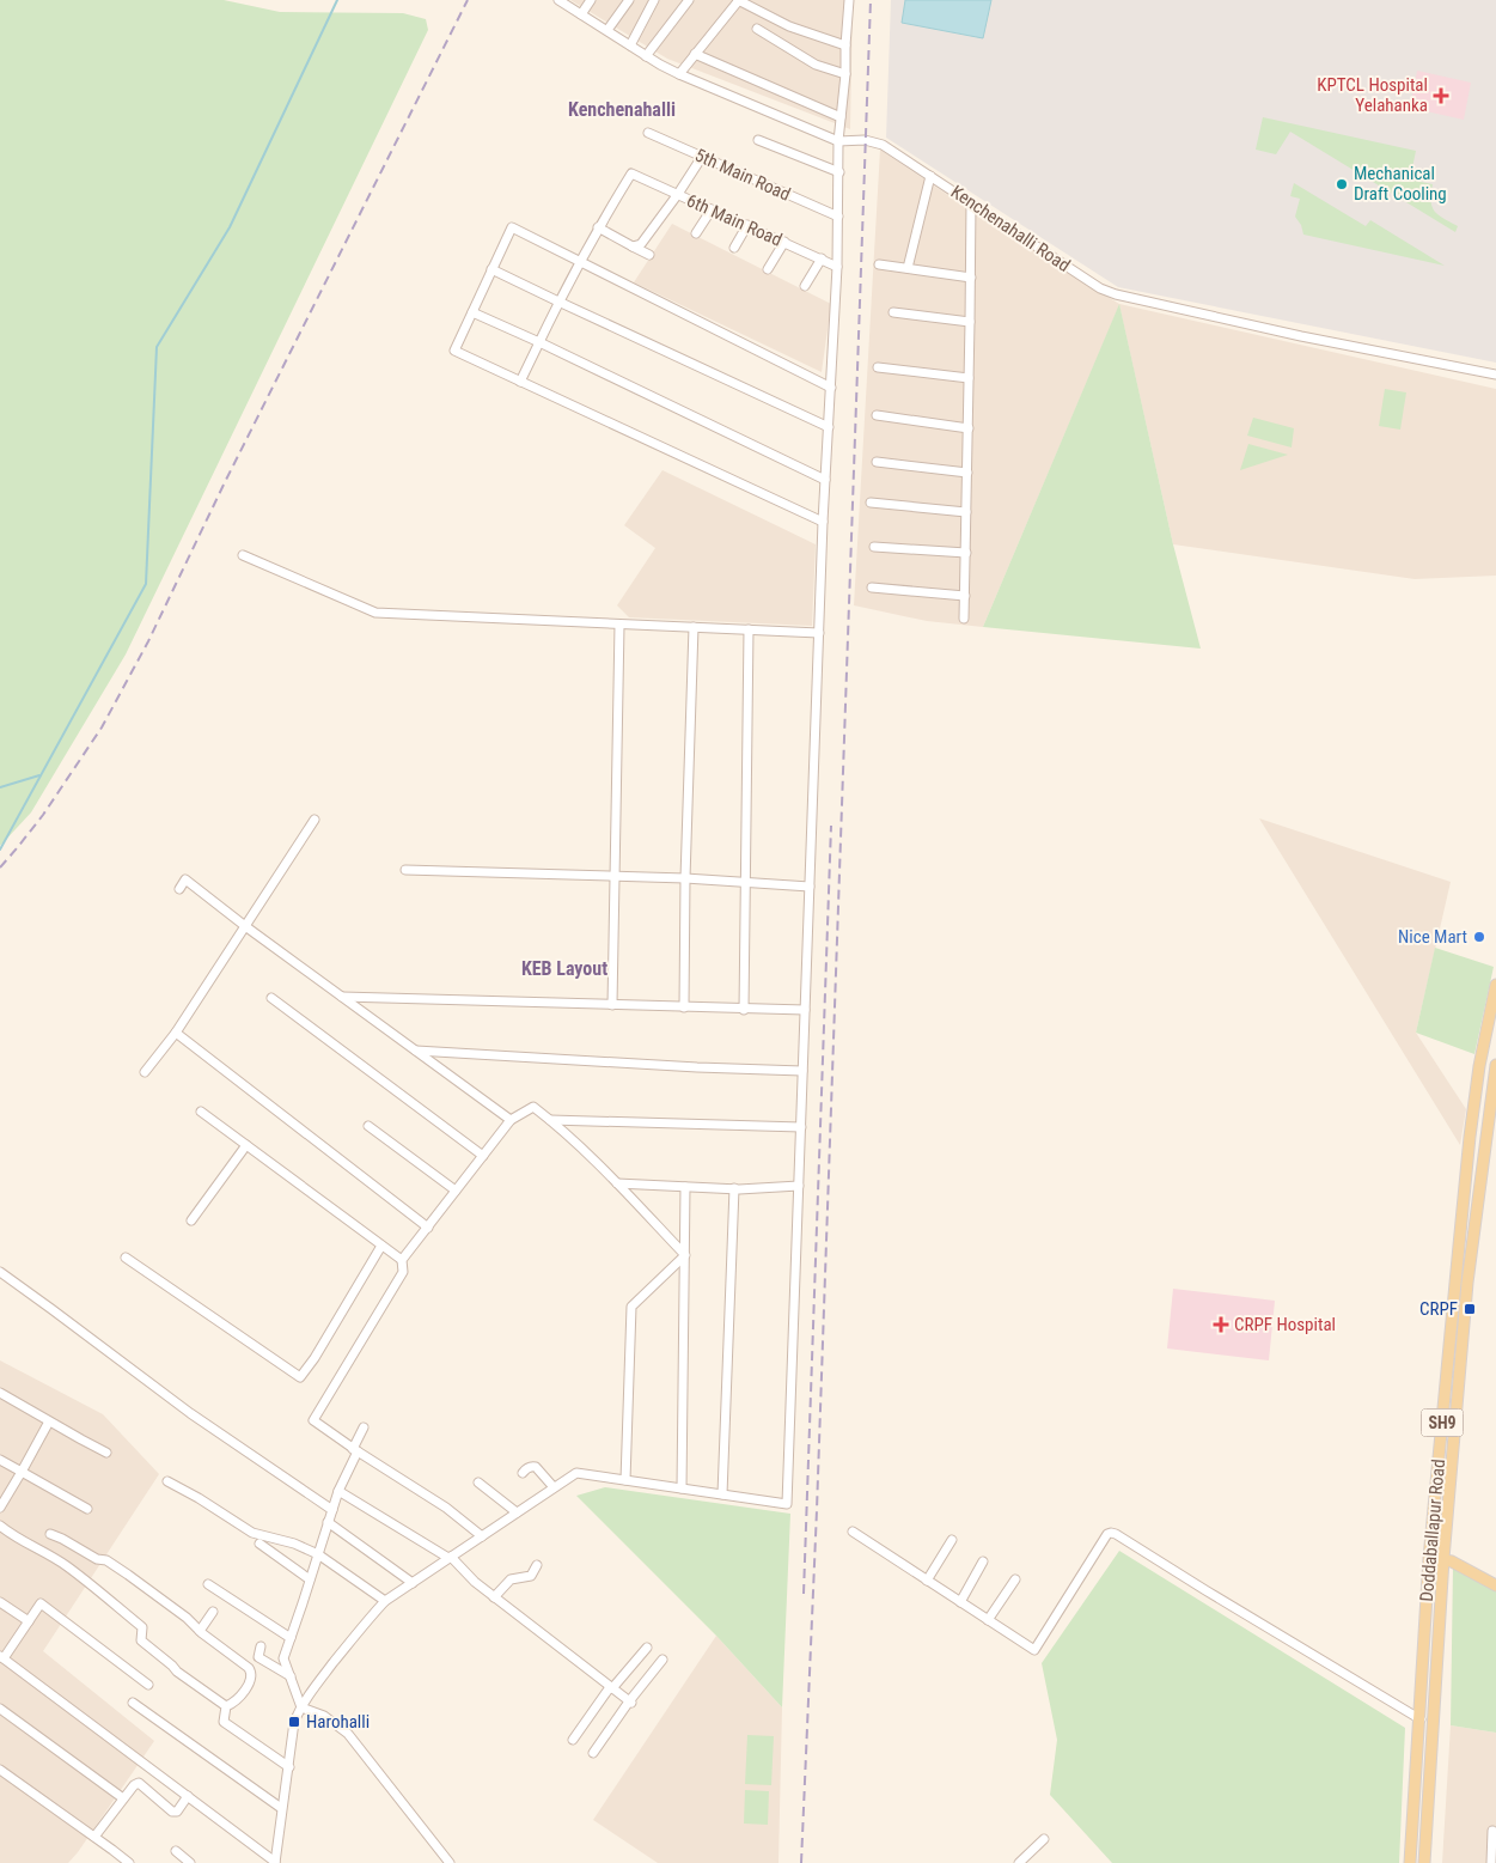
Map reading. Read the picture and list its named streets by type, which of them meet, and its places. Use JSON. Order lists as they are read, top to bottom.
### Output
{
  "streets": {
    "main road": ["SH9", "Doddaballapur Road"],
    "street": ["5th Main Road", "6th Main Road", "Kenchenahalli Road"]
  },
  "districts": ["Kenchenahalli", "KEB Layout"],
  "places": {
    "health": ["KPTCL Hospital Yelahanka", "CRPF Hospital"],
    "other": ["Mechanical Draft Cooling", "Nice Mart"],
    "transit": ["CRPF", "Harohalli"]
  }
}
